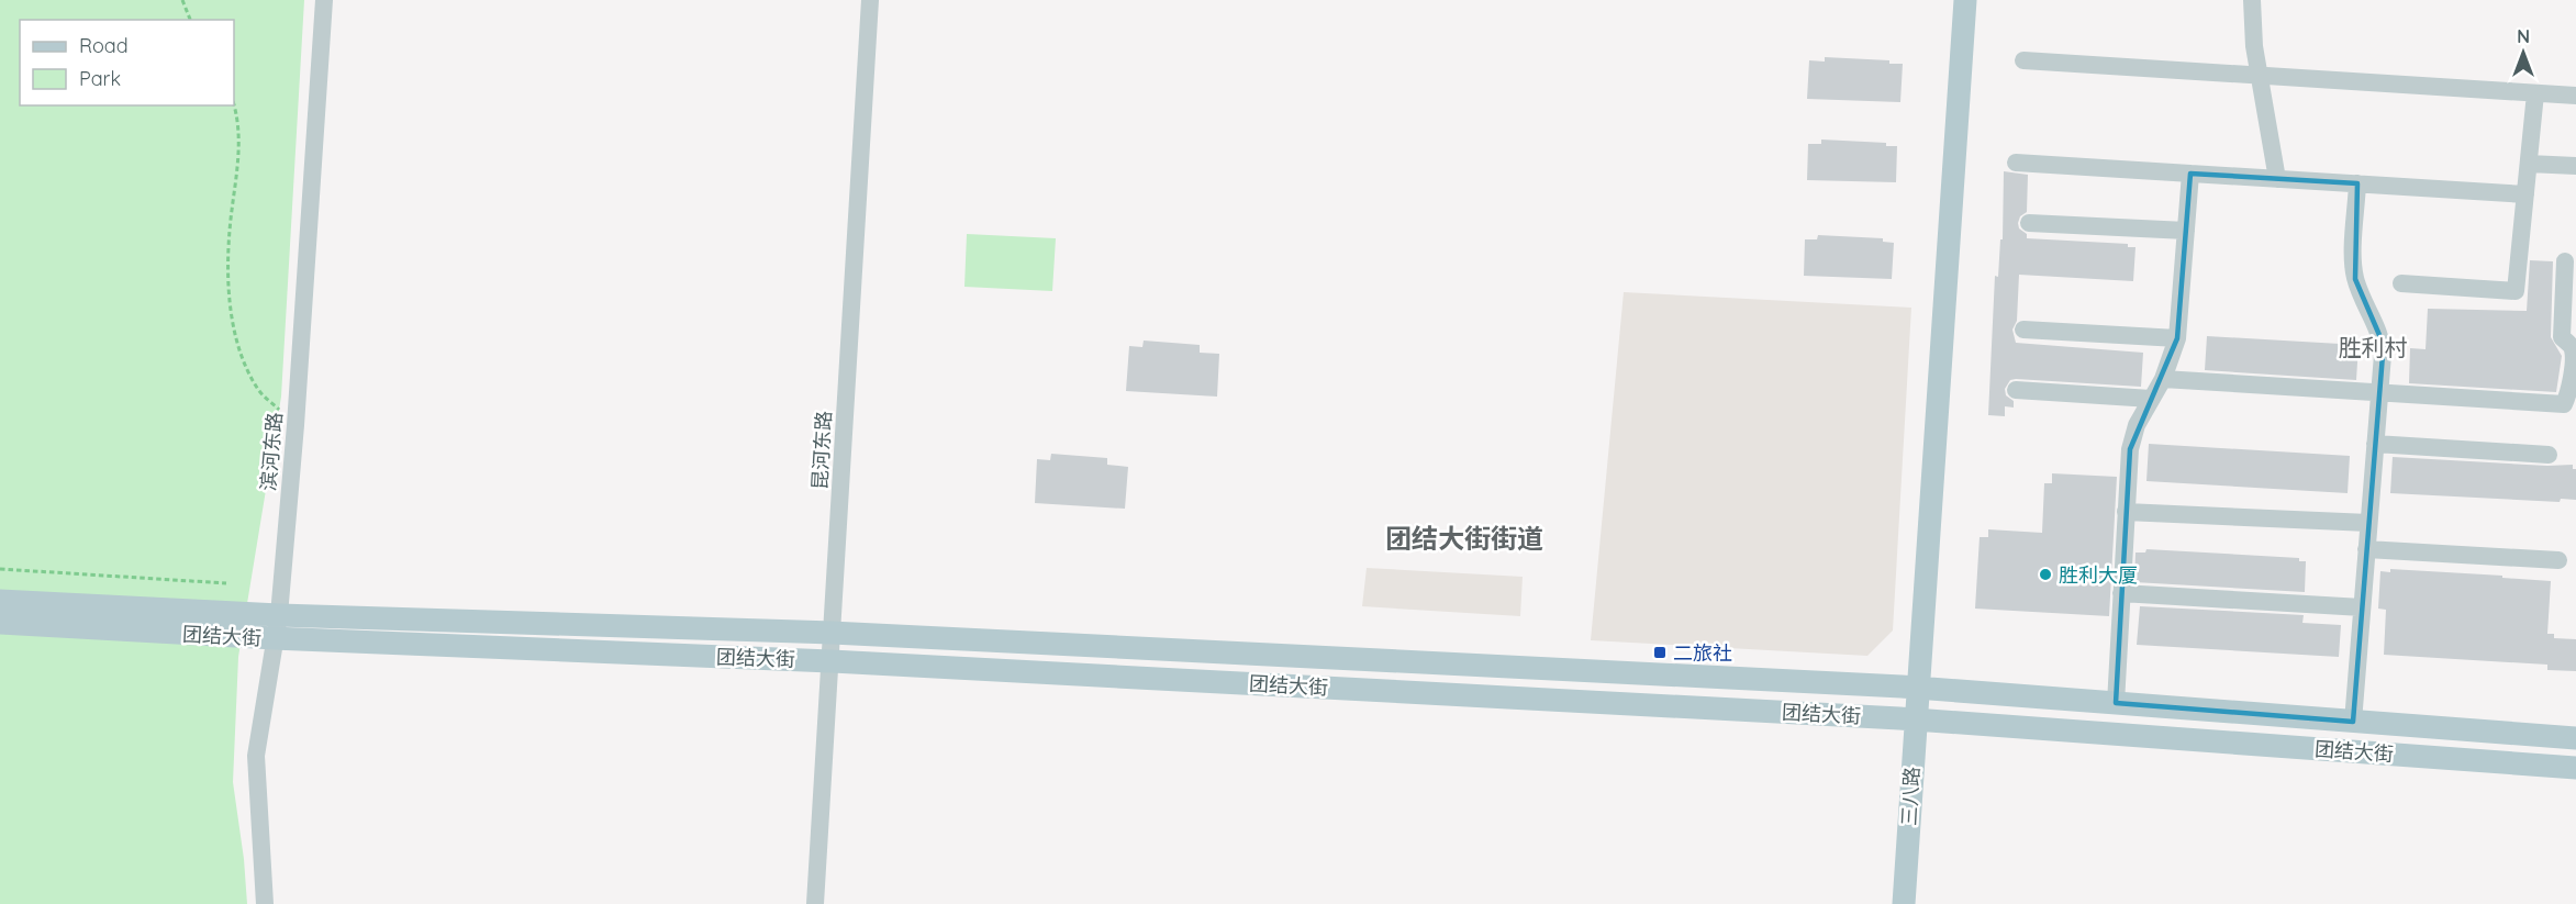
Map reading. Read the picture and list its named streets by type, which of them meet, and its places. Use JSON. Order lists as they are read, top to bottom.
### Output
{
  "streets": {
    "main road": ["团结大街", "三八路"],
    "street": ["昆河东路", "滨河东路"]
  },
  "crossings": [
    ["昆河东路", "团结大街"],
    ["滨河东路", "团结大街"],
    ["团结大街", "三八路"]
  ],
  "districts": ["胜利村", "团结大街街道"],
  "places": {
    "other": ["胜利大厦"],
    "transit": ["二旅社"]
  },
  "legend": ["Road", "Park"],
  "north": "top"
}
